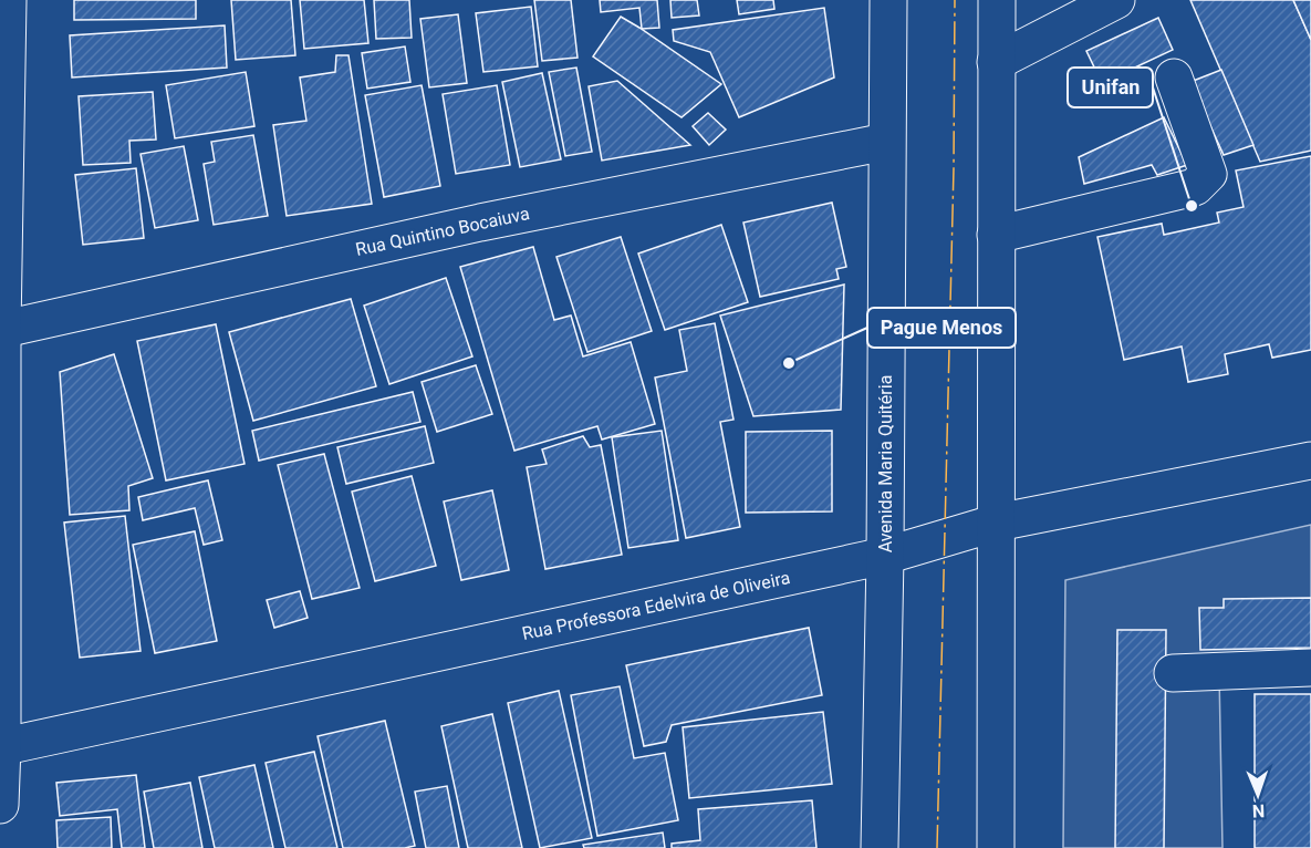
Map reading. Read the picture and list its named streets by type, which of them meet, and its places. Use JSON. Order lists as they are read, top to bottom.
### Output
{
  "streets": {
    "street": ["Rua Quintino Bocaiuva", "Avenida Maria Quitéria", "Rua Professora Edelvira de Oliveira"]
  },
  "crossings": [
    ["Rua Quintino Bocaiuva", "Avenida Maria Quitéria"],
    ["Avenida Maria Quitéria", "Rua Professora Edelvira de Oliveira"]
  ],
  "places": ["Unifan", "Pague Menos"],
  "north": "bottom"
}
